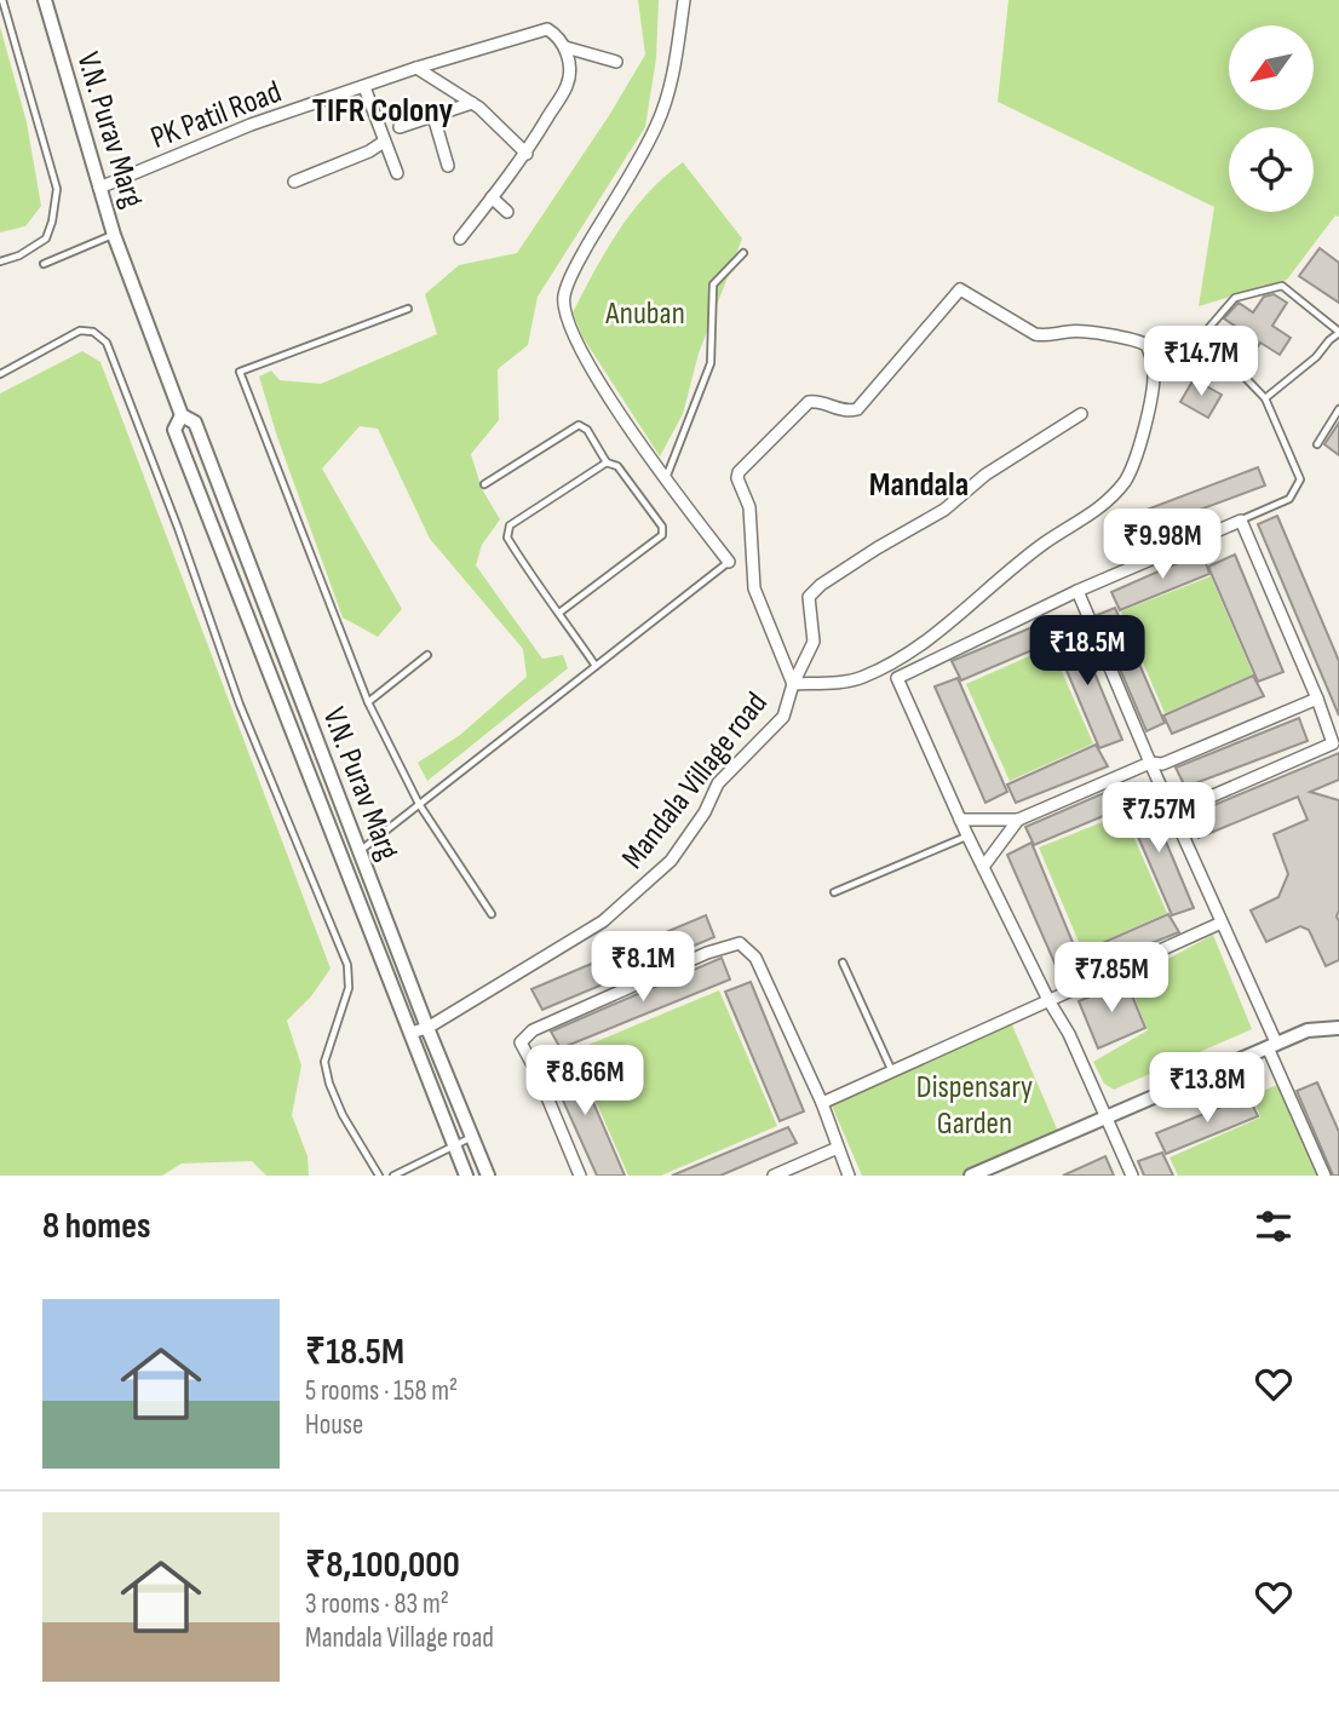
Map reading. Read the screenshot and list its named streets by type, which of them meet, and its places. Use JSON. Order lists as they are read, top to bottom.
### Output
{
  "streets": {
    "street": ["PK Patil Road", "V.N. Purav Marg", "Mandala Village road"]
  },
  "crossings": [
    ["PK Patil Road", "V.N. Purav Marg"],
    ["V.N. Purav Marg", "Mandala Village road"]
  ],
  "districts": ["TIFR Colony", "Mandala"],
  "parks": ["Anuban", "Dispensary Garden"],
  "north": "bottom left",
  "page": {
    "price": [
      "₹14.7M",
      "₹9.98M",
      "₹18.5M",
      "₹7.57M",
      "₹8.1M",
      "₹7.85M",
      "₹8.66M",
      "₹13.8M"
    ],
    "heading": "8 homes",
    "list": [
      {
        "name": "₹18.5M",
        "note": "5 rooms · 158 m² · House"
      },
      {
        "name": "₹8,100,000",
        "note": "3 rooms · 83 m² · Mandala Village road"
      }
    ]
  }
}
